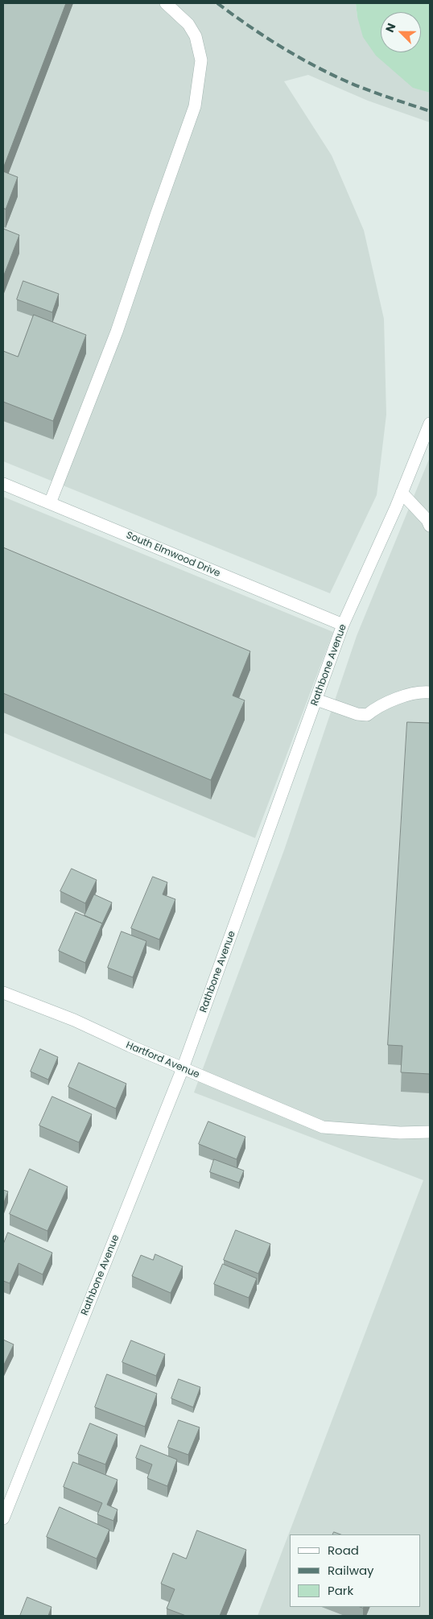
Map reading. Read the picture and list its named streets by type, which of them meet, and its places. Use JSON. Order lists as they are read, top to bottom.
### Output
{
  "streets": {
    "street": ["South Elmwood Drive", "Rathbone Avenue", "Hartford Avenue"]
  },
  "crossings": [
    ["South Elmwood Drive", "Rathbone Avenue"],
    ["Rathbone Avenue", "Hartford Avenue"]
  ],
  "legend": ["Road", "Railway", "Park"],
  "north": "top left"
}
